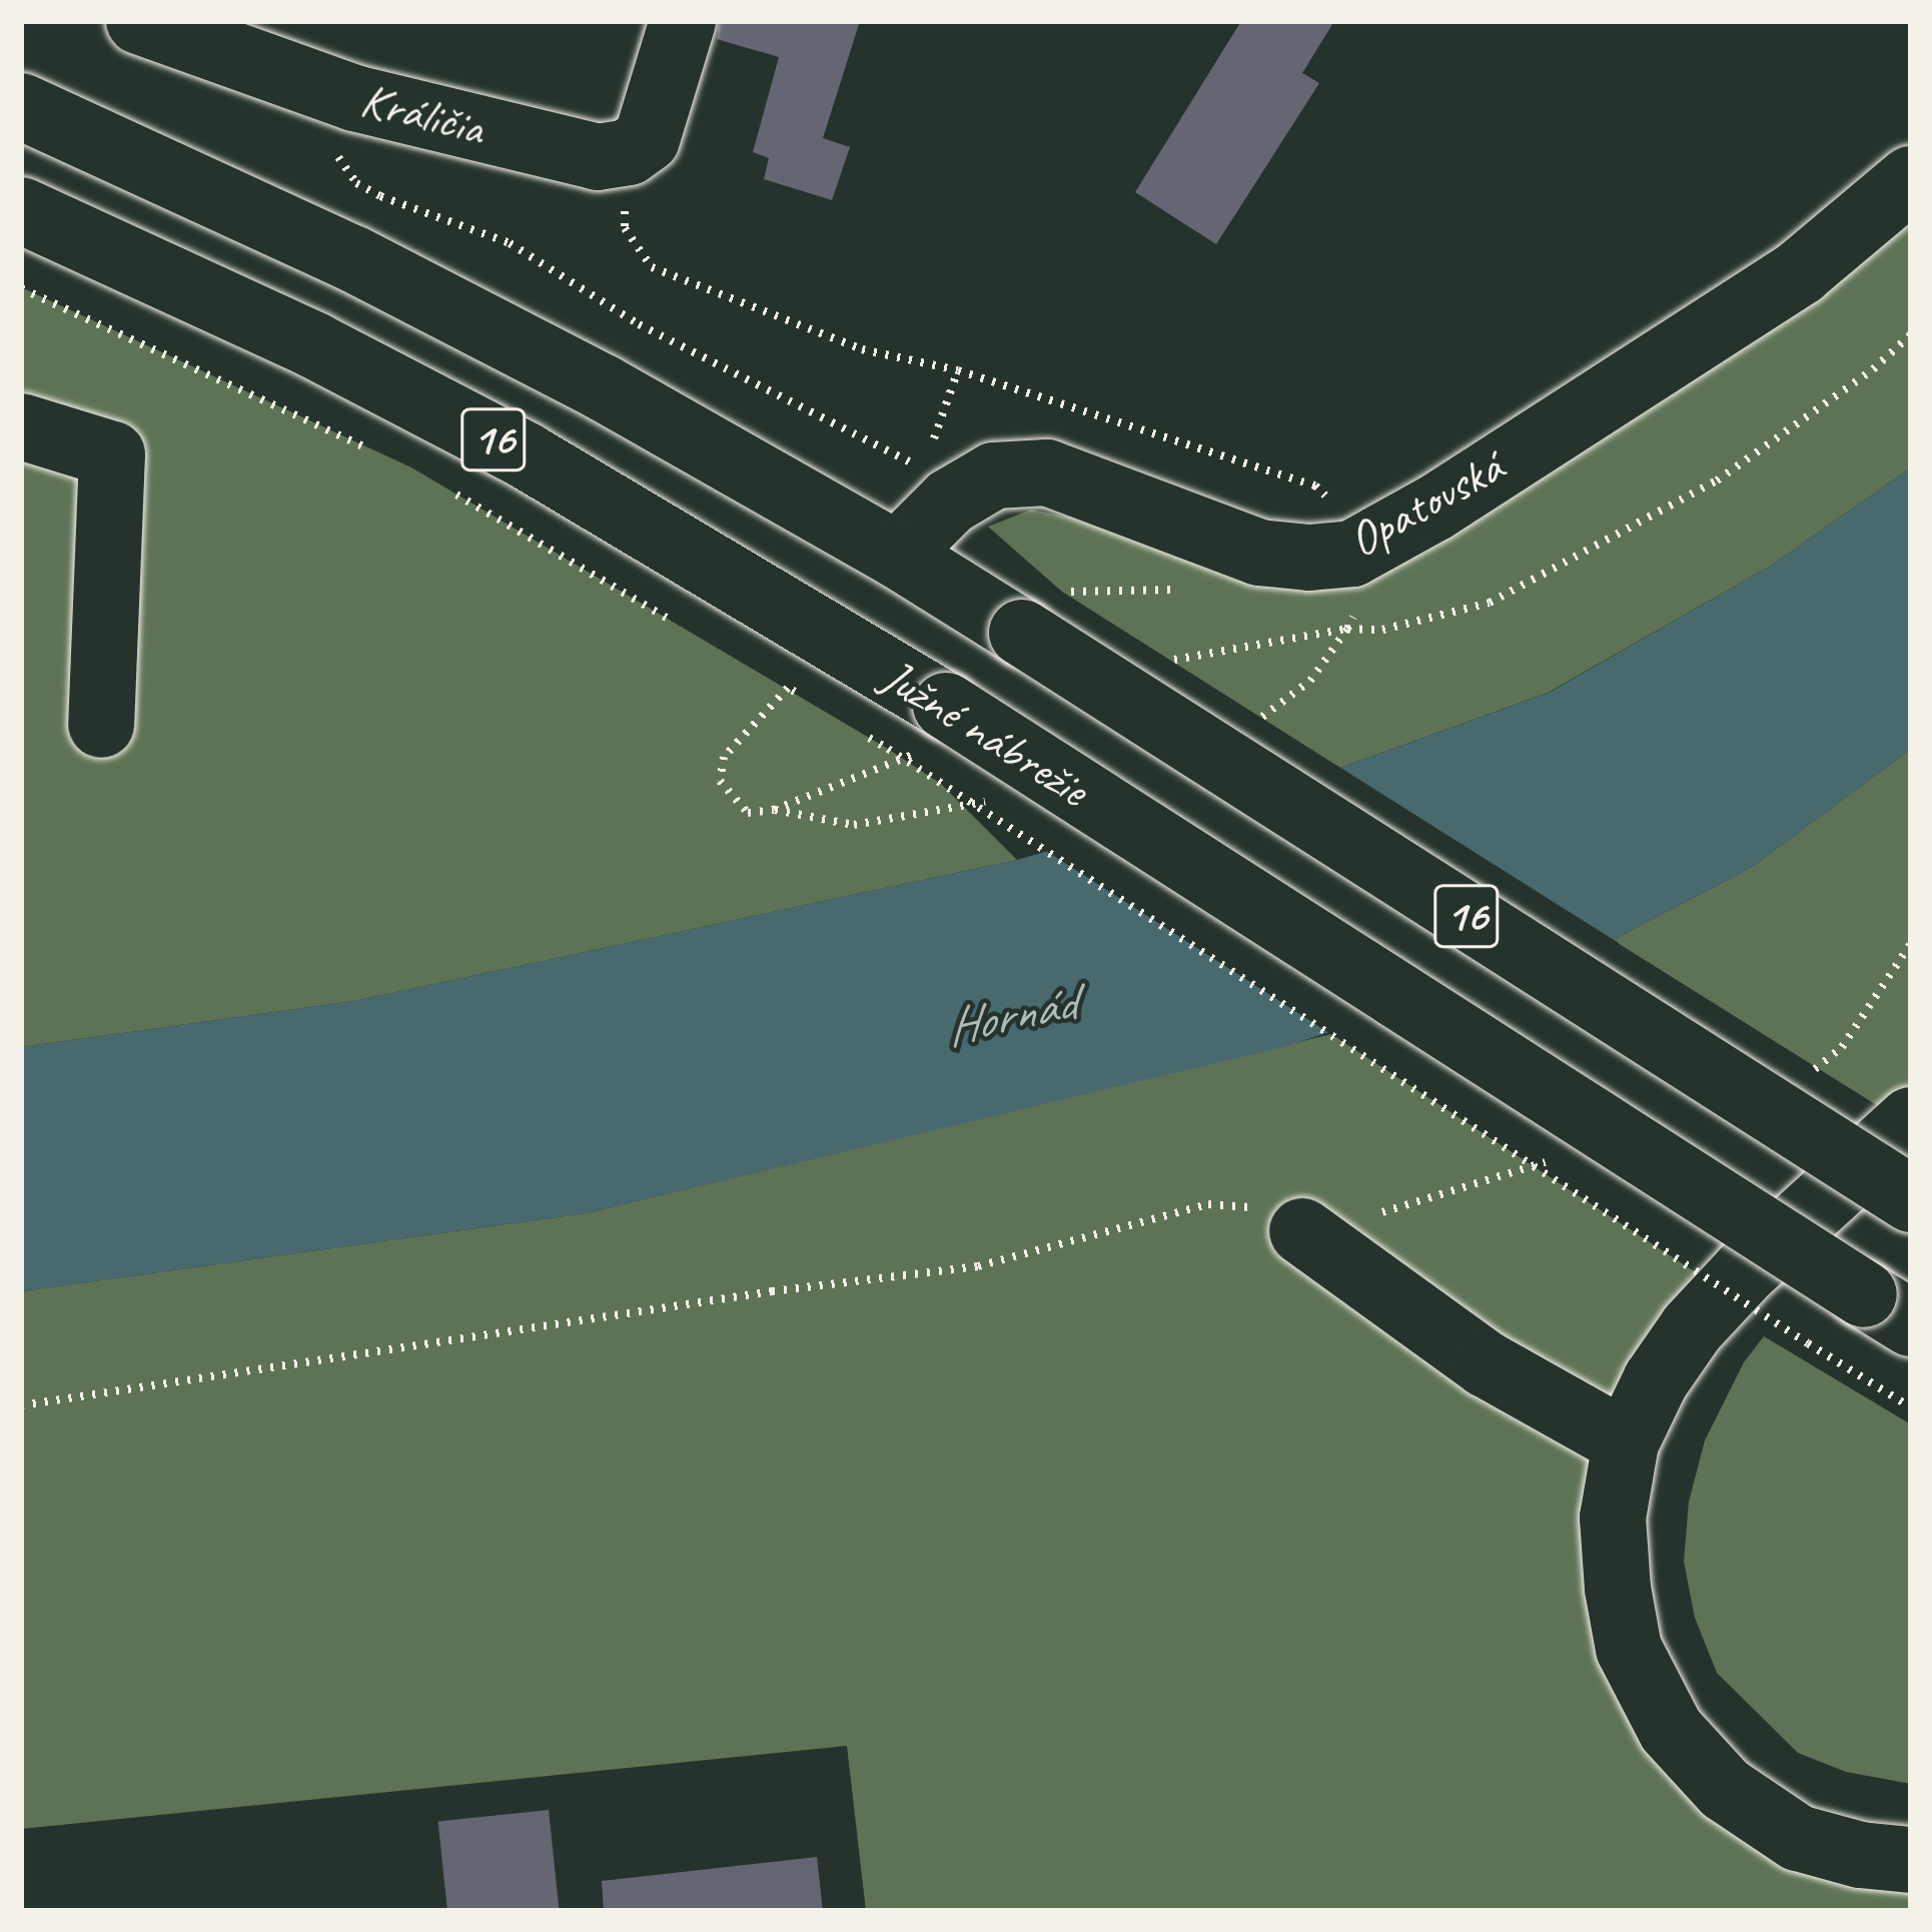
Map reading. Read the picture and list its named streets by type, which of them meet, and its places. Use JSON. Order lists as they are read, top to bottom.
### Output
{
  "streets": {
    "main road": [
      "Králičia",
      "16",
      "Opatovská",
      "Južné nábrežie"
    ]
  },
  "crossings": [
    ["16", "Opatovská"]
  ],
  "water": ["Hornád"]
}
